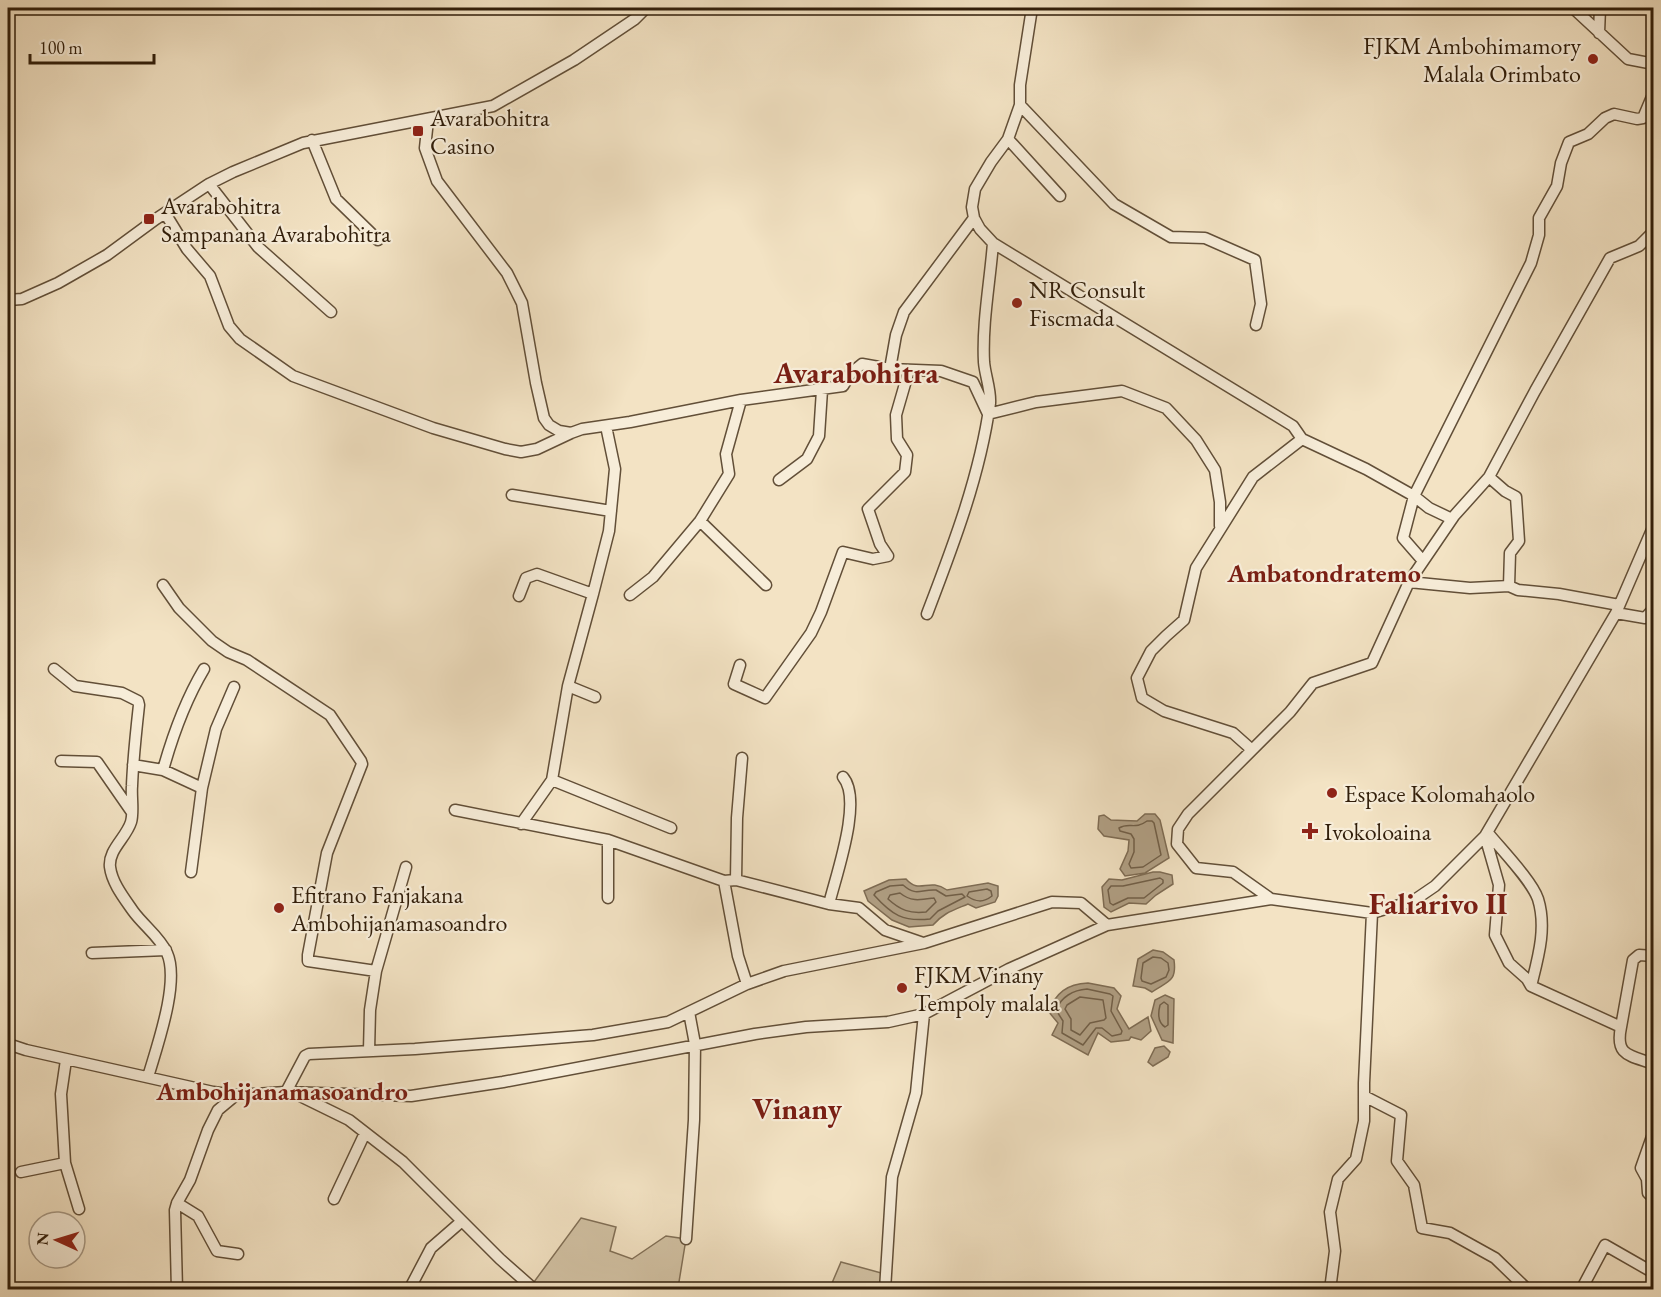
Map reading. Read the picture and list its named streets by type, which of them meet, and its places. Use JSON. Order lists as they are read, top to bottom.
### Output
{
  "districts": [
    "Avarabohitra",
    "Ambatondratemo",
    "Faliarivo II",
    "Ambohijanamasoandro",
    "Vinany"
  ],
  "places": {
    "other": [
      "FJKM Ambohimamory Malala Orimbato",
      "NR Consult Fiscmada",
      "Espace Kolomahaolo",
      "Efitrano Fanjakana Ambohijanamasoandro",
      "FJKM Vinany Tempoly malala"
    ],
    "transit": ["Avarabohitra Casino", "Avarabohitra Sampanana Avarabohitra"],
    "health": ["Ivokoloaina"]
  },
  "scale_bar": "100 m",
  "north": "left"
}
